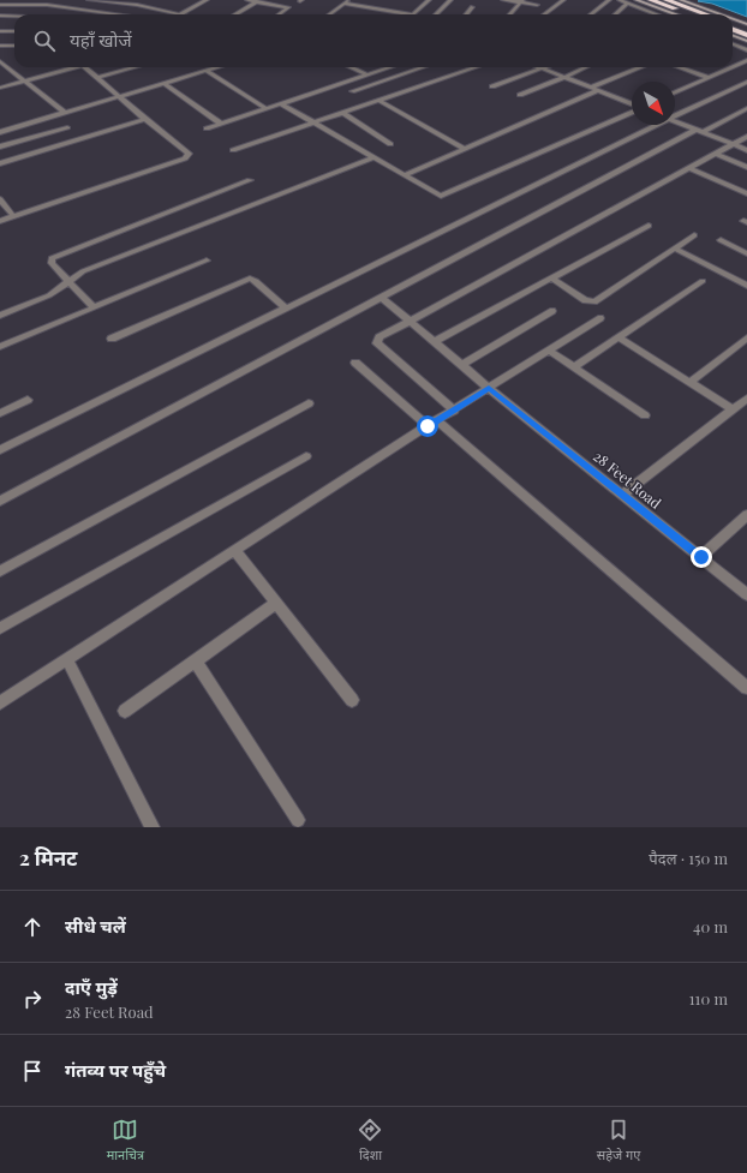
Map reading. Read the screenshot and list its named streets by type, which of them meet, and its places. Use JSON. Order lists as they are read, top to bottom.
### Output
{
  "streets": {
    "street": ["28 Feet Road"]
  },
  "north": "bottom right",
  "page": {
    "search": "यहाँ खोजें",
    "heading": ["2 मिनट", "पैदल · 150 m"],
    "list": [
      ["सीधे चलें", "40 m"],
      ["दाएँ मुड़ें", "28 Feet Road", "110 m"],
      "गंतव्य पर पहुँचे"
    ],
    "nav": ["मानचित्र", "दिशा", "सहेजे गए"]
  }
}
